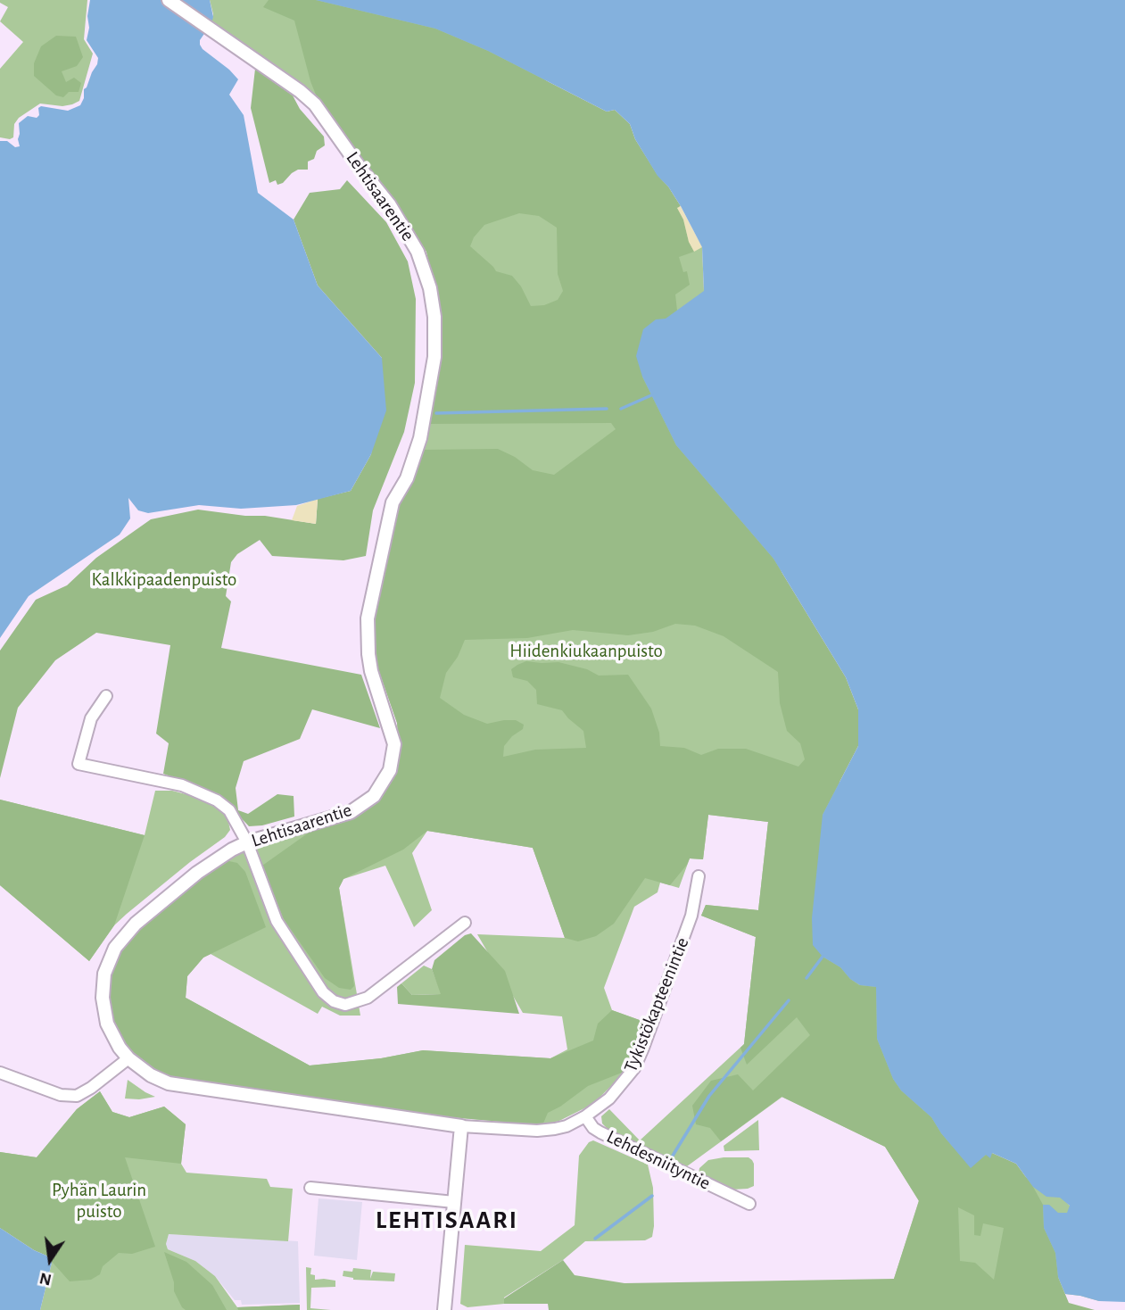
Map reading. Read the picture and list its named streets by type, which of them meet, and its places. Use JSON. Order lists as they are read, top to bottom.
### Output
{
  "streets": {
    "street": ["Lehtisaarentie", "Tykistökapteenintie", "Lehdesniityntie"]
  },
  "crossings": [
    ["Tykistökapteenintie", "Lehdesniityntie"]
  ],
  "districts": ["LEHTISAARI"],
  "parks": ["Kalkkipaadenpuisto", "Hiidenkiukaanpuisto", "Pyhän Laurin puisto"],
  "north": "bottom"
}
